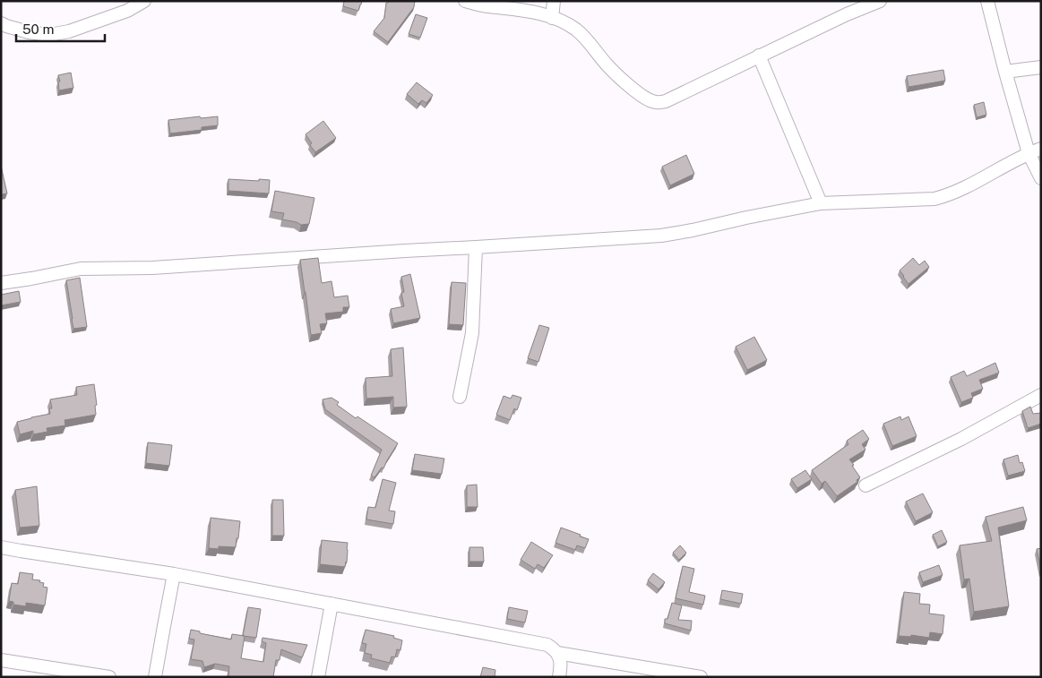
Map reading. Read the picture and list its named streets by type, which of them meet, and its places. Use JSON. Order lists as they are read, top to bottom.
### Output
{
  "scale_bar": "50 m"
}
